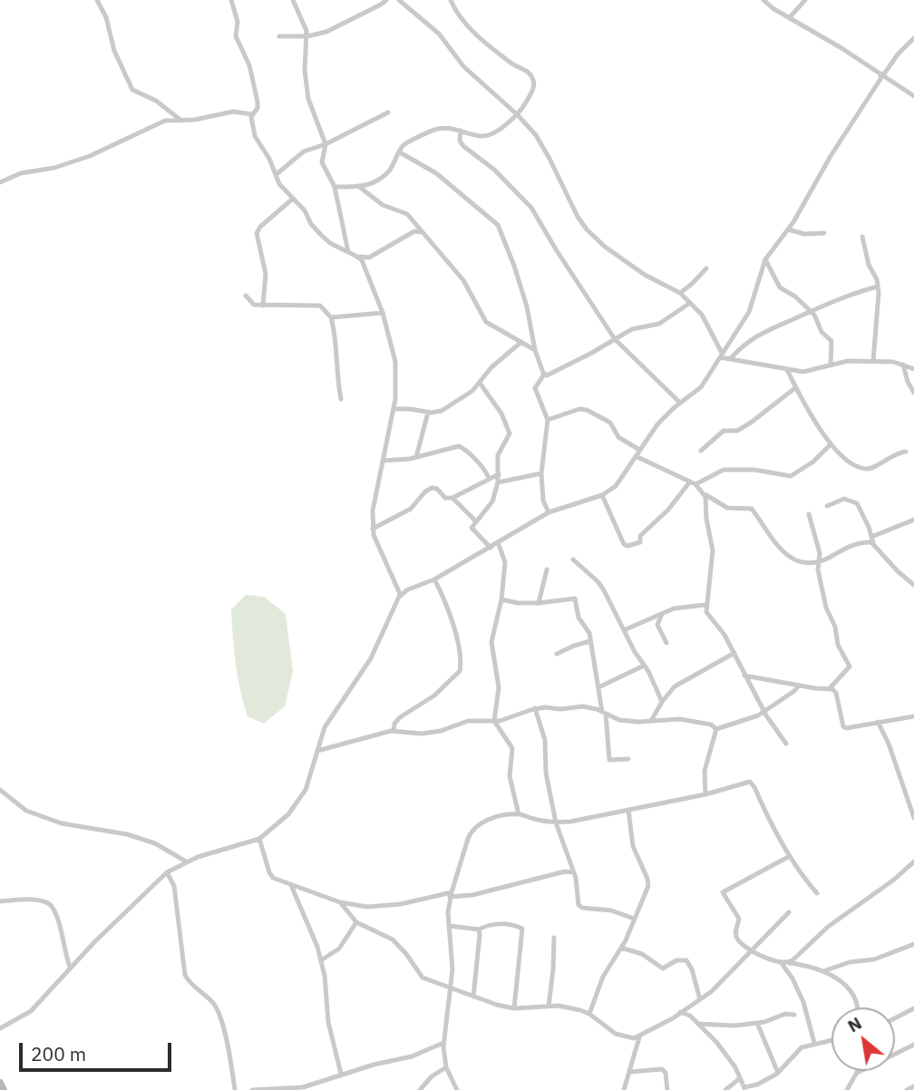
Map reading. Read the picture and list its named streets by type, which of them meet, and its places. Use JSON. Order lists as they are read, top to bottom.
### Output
{
  "scale_bar": "200 m",
  "north": "top left"
}
